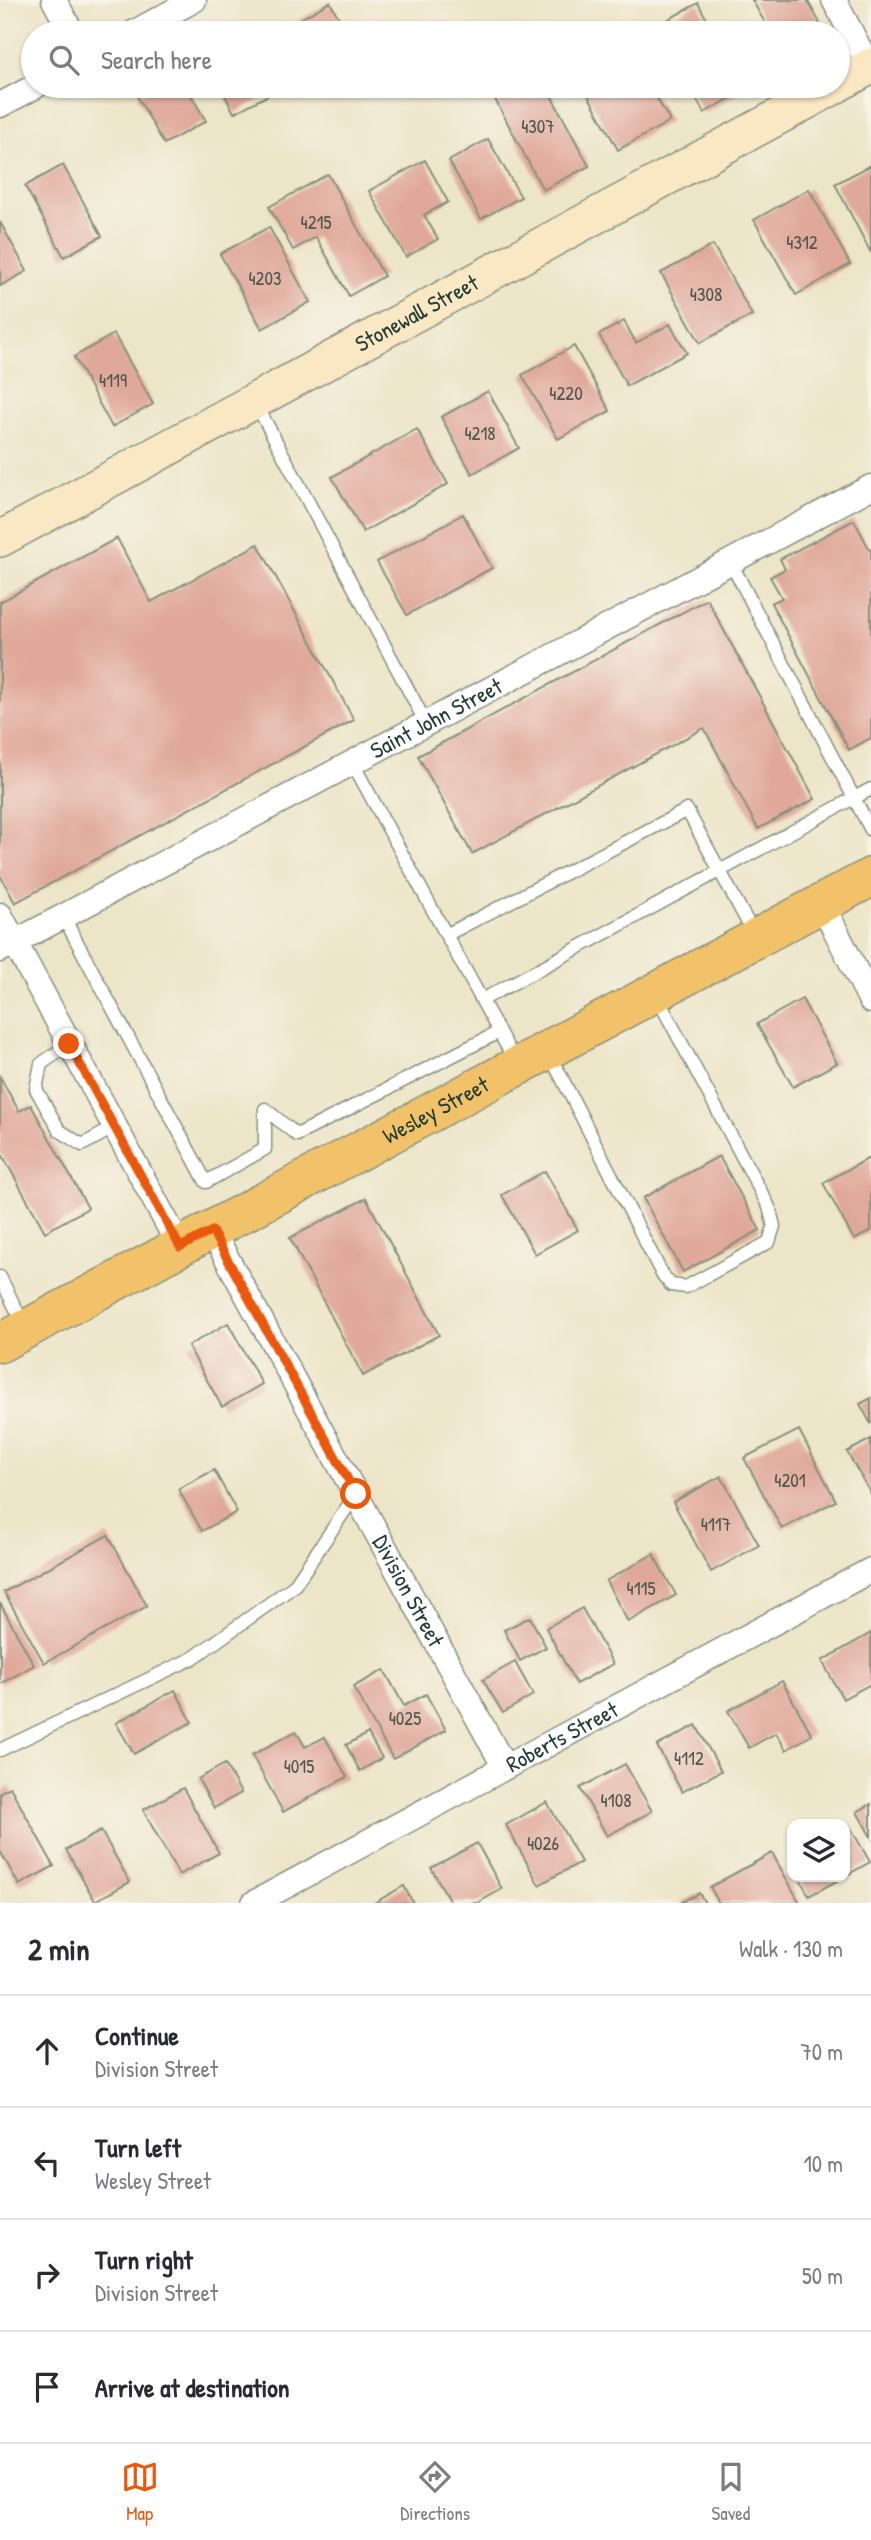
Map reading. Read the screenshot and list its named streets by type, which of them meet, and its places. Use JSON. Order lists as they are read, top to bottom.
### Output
{
  "streets": {
    "main road": ["Wesley Street"],
    "street": [
      "Stonewall Street",
      "Saint John Street",
      "Division Street",
      "Roberts Street"
    ]
  },
  "crossings": [
    ["Saint John Street", "Division Street"],
    ["Wesley Street", "Division Street"],
    ["Division Street", "Roberts Street"]
  ],
  "house_numbers": [
    "4307",
    "4215",
    "4312",
    "4203",
    "4308",
    "4119",
    "4220",
    "4218",
    "4201",
    "4117",
    "4115",
    "4025",
    "4112",
    "4015",
    "4108",
    "4026"
  ],
  "page": {
    "search": "Search here",
    "heading": ["2 min", "Walk · 130 m"],
    "list": [
      ["Continue", "Division Street", "70 m"],
      ["Turn left", "Wesley Street", "10 m"],
      ["Turn right", "Division Street", "50 m"],
      "Arrive at destination"
    ],
    "nav": ["Map", "Directions", "Saved"]
  }
}
